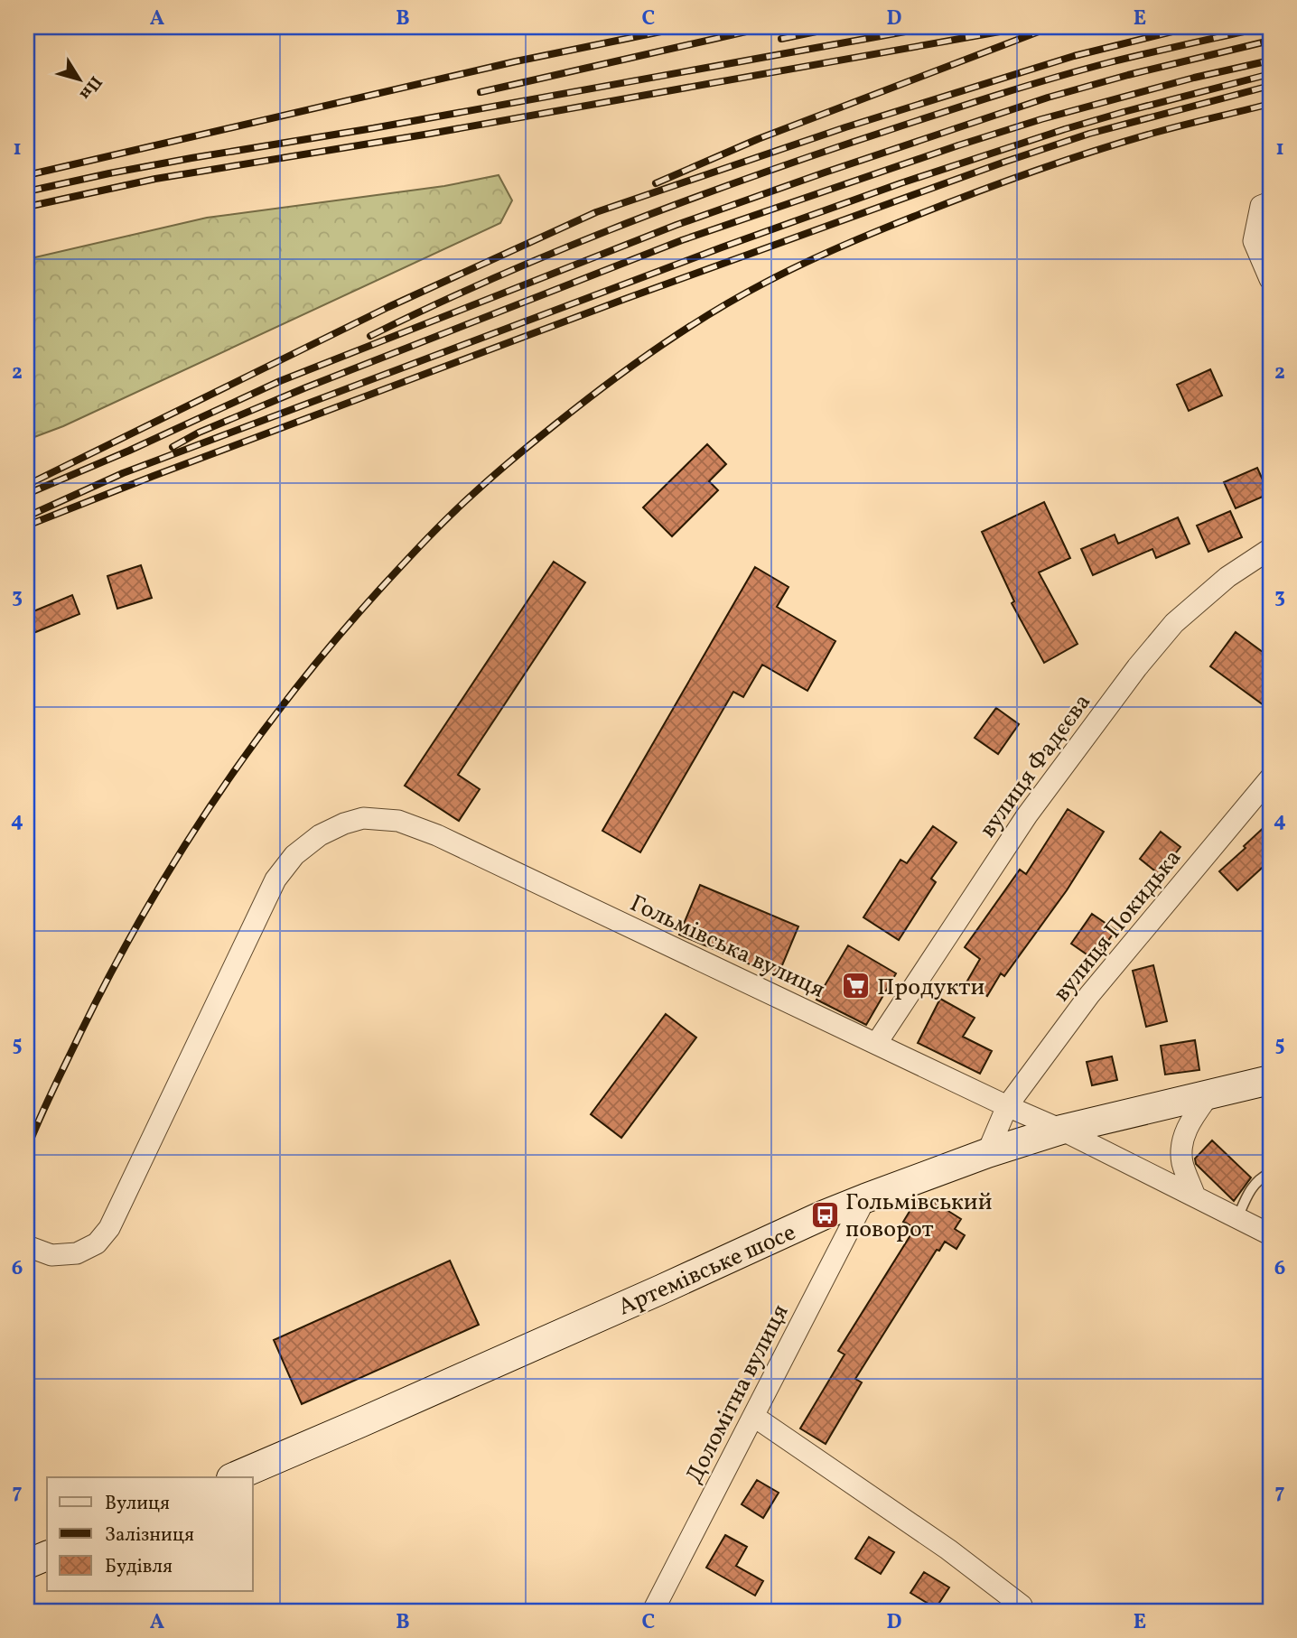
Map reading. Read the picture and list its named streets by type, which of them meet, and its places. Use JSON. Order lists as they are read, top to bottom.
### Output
{
  "streets": {
    "main road": ["Артемівське шосе"],
    "street": [
      "вулиця Фадєєва",
      "вулиця Покидька",
      "Гольмівська вулиця",
      "Доломітна вулиця"
    ]
  },
  "crossings": [
    ["вулиця Фадєєва", "Гольмівська вулиця"],
    ["вулиця Покидька", "Гольмівська вулиця"],
    ["вулиця Покидька", "Артемівське шосе"],
    ["Гольмівська вулиця", "Артемівське шосе"],
    ["Артемівське шосе", "Доломітна вулиця"]
  ],
  "places": {
    "supermarket": ["Продукти"],
    "bus stop": ["Гольмівський поворот"]
  },
  "legend": ["Вулиця", "Залізниця", "Будівля"],
  "north": "bottom right",
  "grid": {
    "columns": [
      "A",
      "B",
      "C",
      "D",
      "E"
    ],
    "rows": [
      "1",
      "2",
      "3",
      "4",
      "5",
      "6",
      "7"
    ]
  }
}
